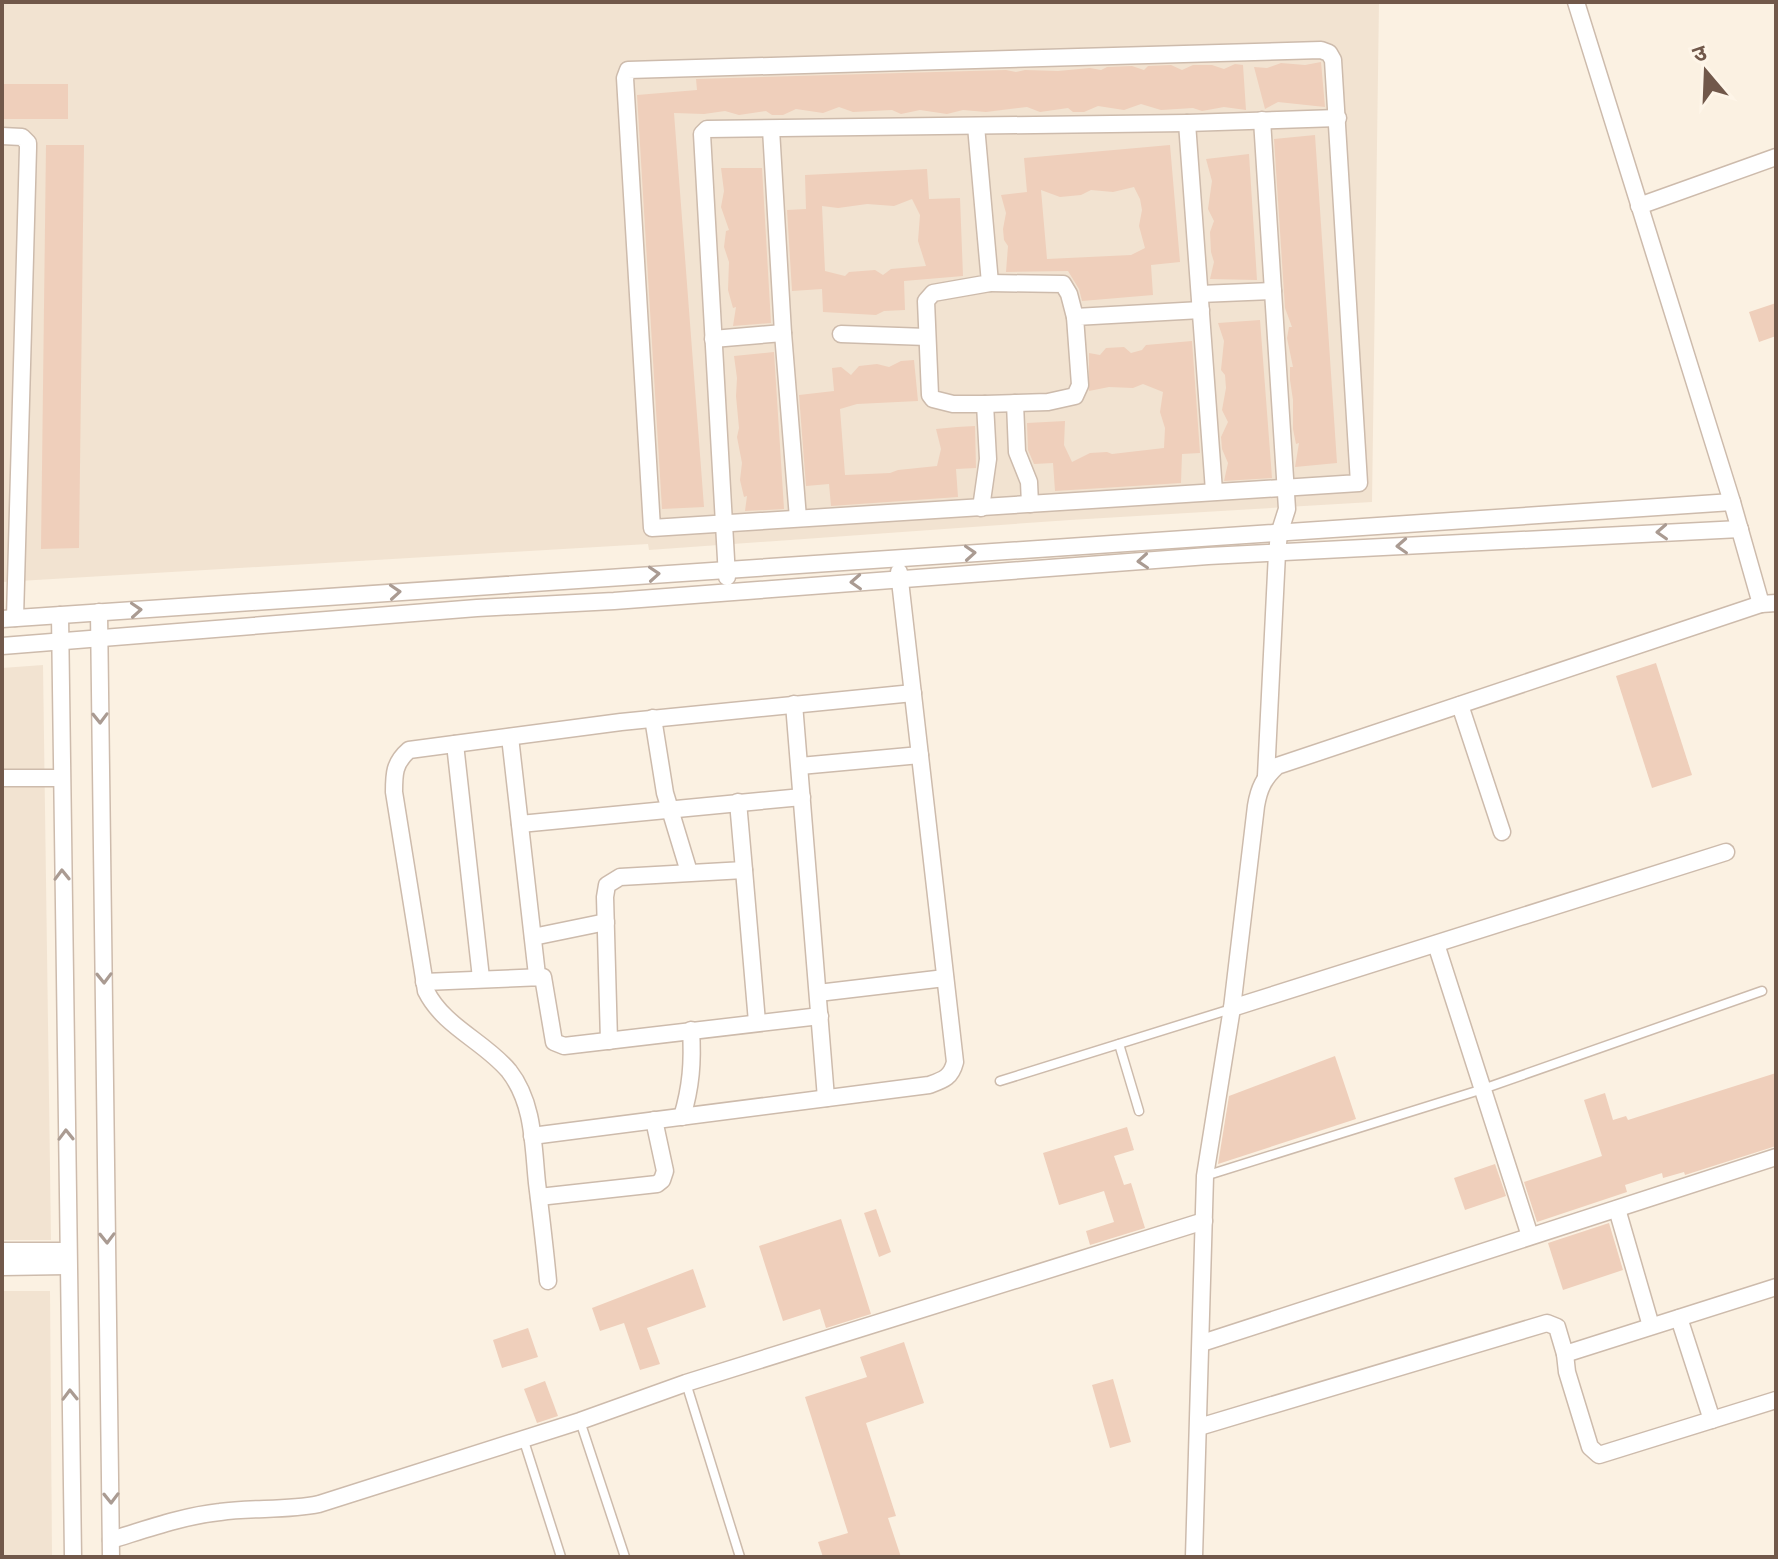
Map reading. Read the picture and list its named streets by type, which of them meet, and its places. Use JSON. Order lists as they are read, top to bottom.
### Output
{
  "north": "top"
}
